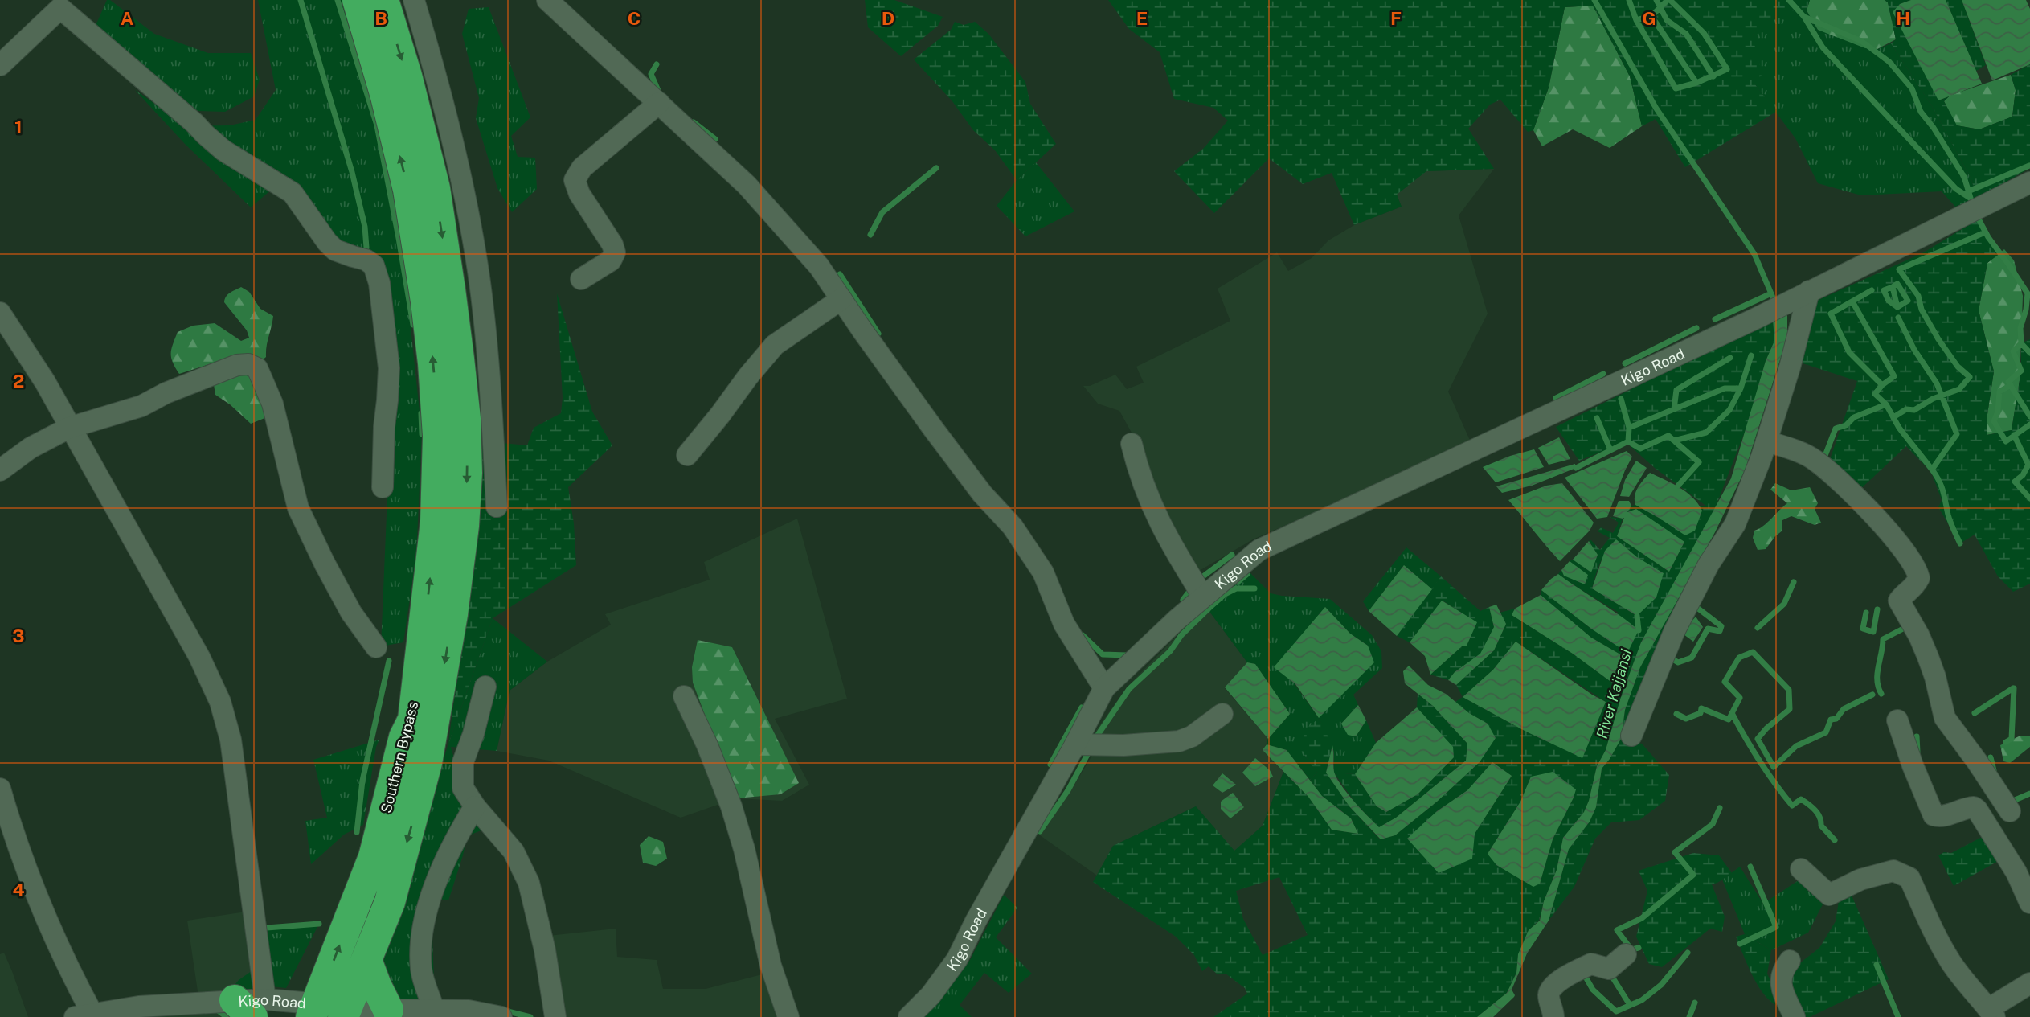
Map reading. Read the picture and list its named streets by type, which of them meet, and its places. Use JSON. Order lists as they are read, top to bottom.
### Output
{
  "streets": {
    "highway": ["Southern Bypass"],
    "street": ["Kigo Road"]
  },
  "crossings": [
    ["Kigo Road", "Southern Bypass"]
  ],
  "water": ["River Kajjansi"],
  "grid": {
    "columns": [
      "A",
      "B",
      "C",
      "D",
      "E",
      "F",
      "G",
      "H"
    ],
    "rows": [
      "1",
      "2",
      "3",
      "4"
    ]
  }
}
